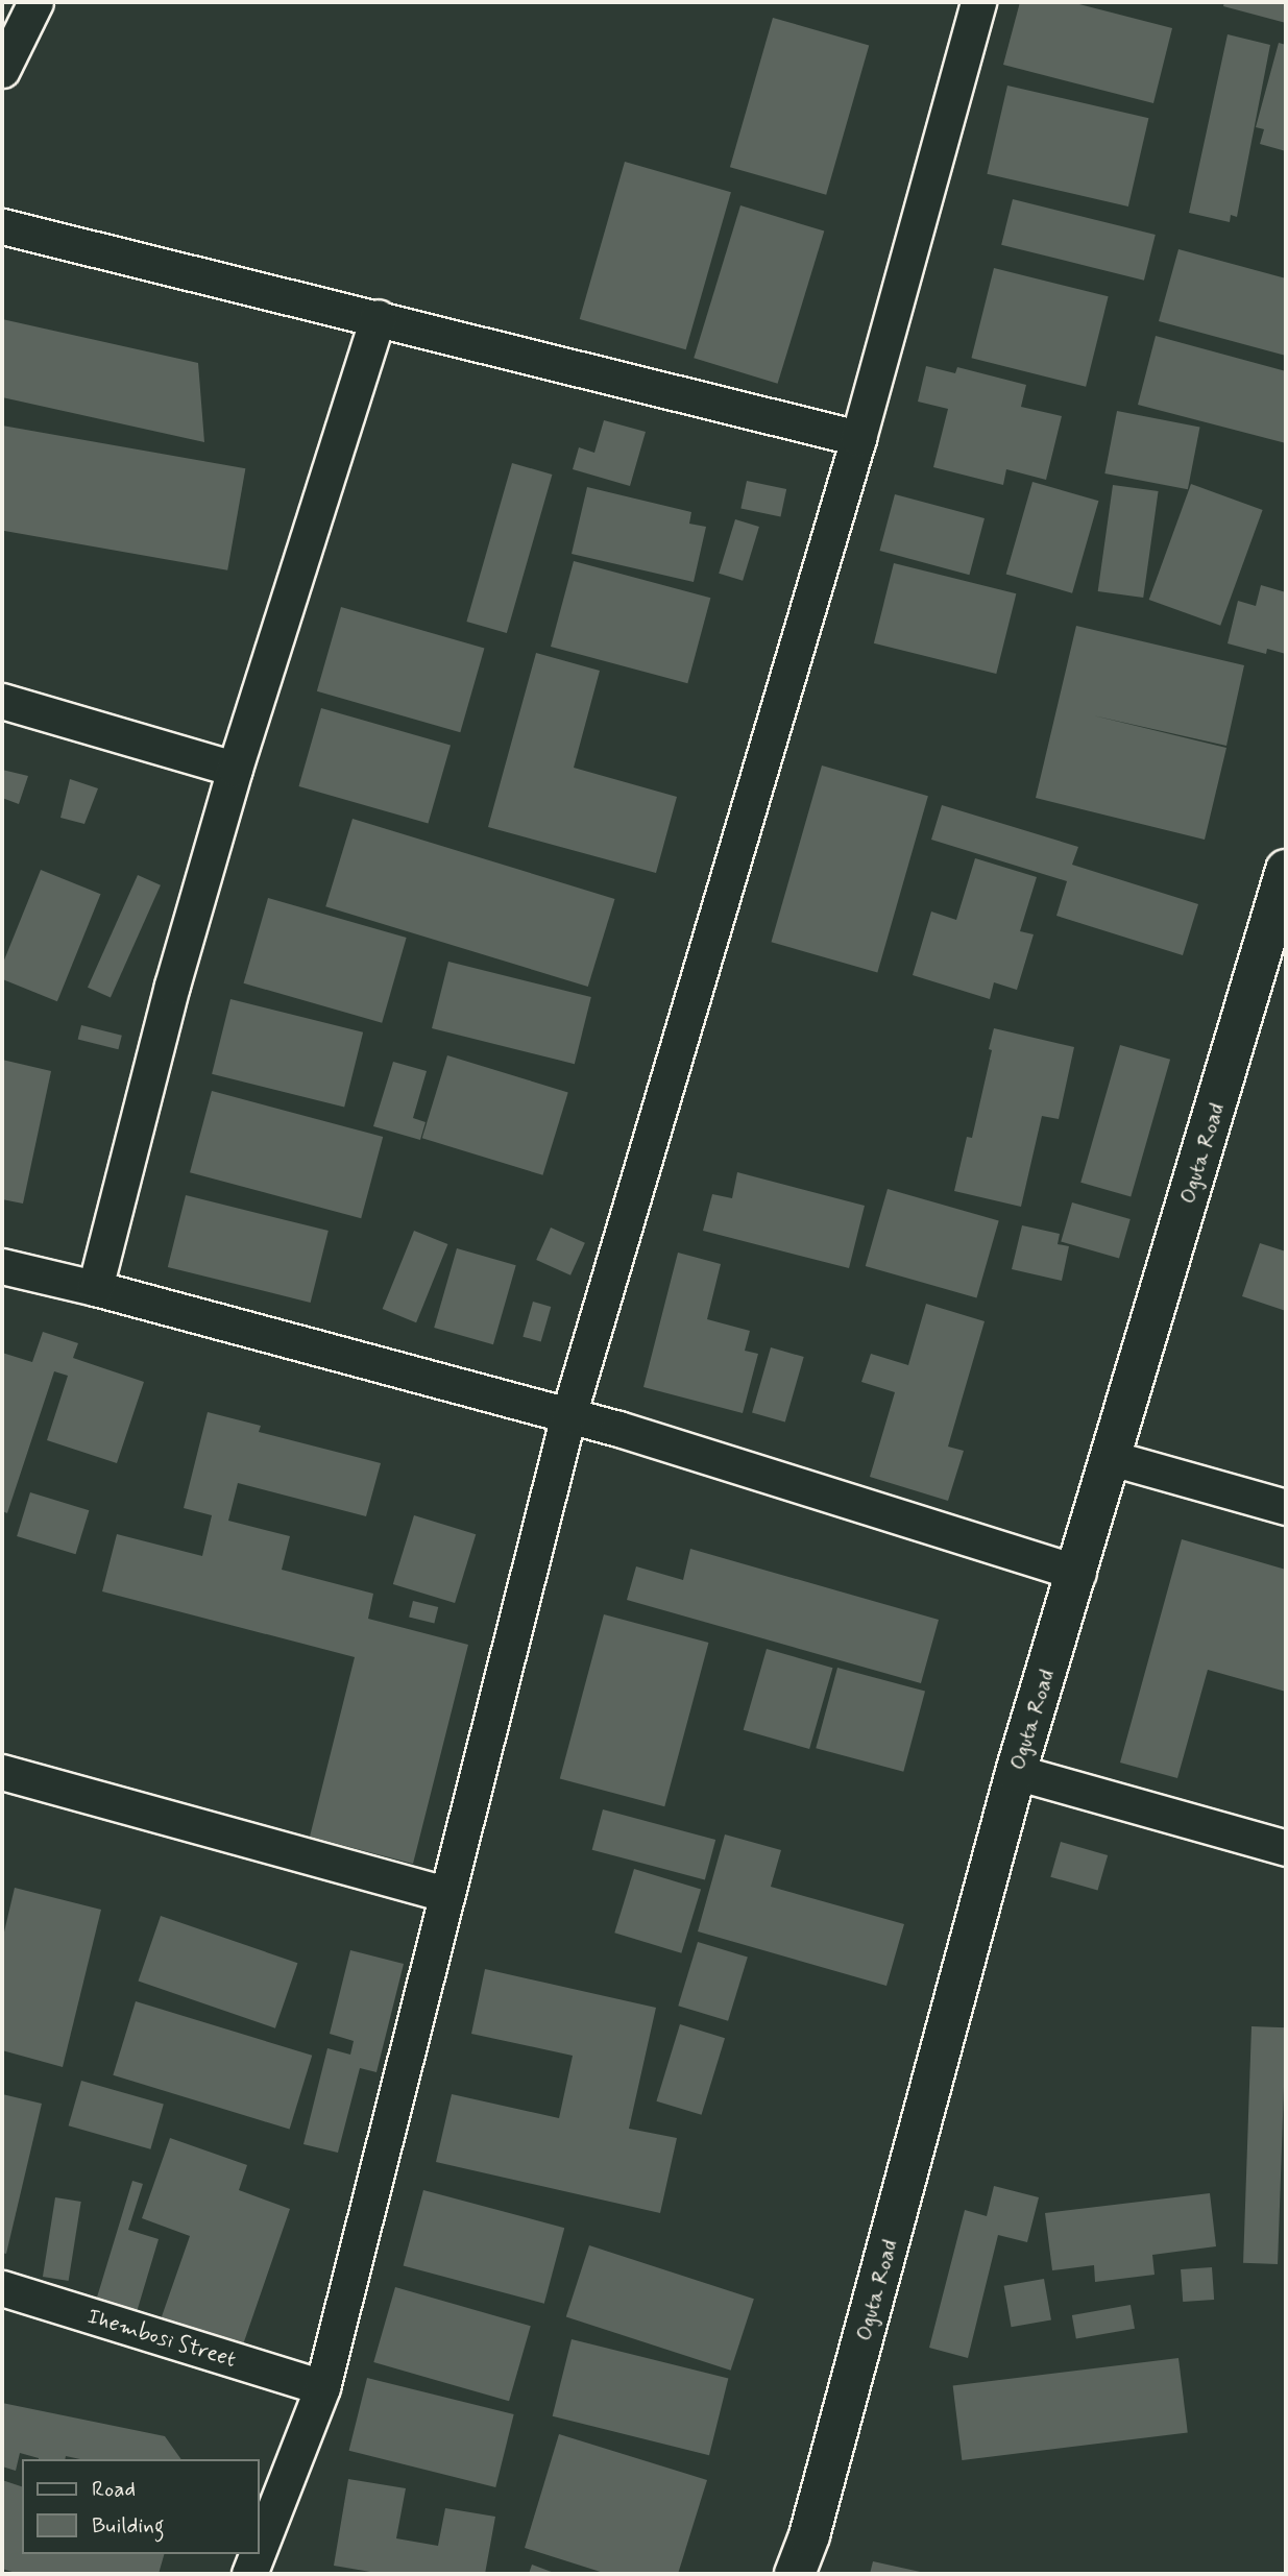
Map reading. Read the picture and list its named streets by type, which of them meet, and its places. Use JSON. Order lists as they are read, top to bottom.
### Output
{
  "streets": {
    "main road": ["Oguta Road"],
    "street": ["Ihembosi Street"]
  },
  "legend": ["Road", "Building"]
}
